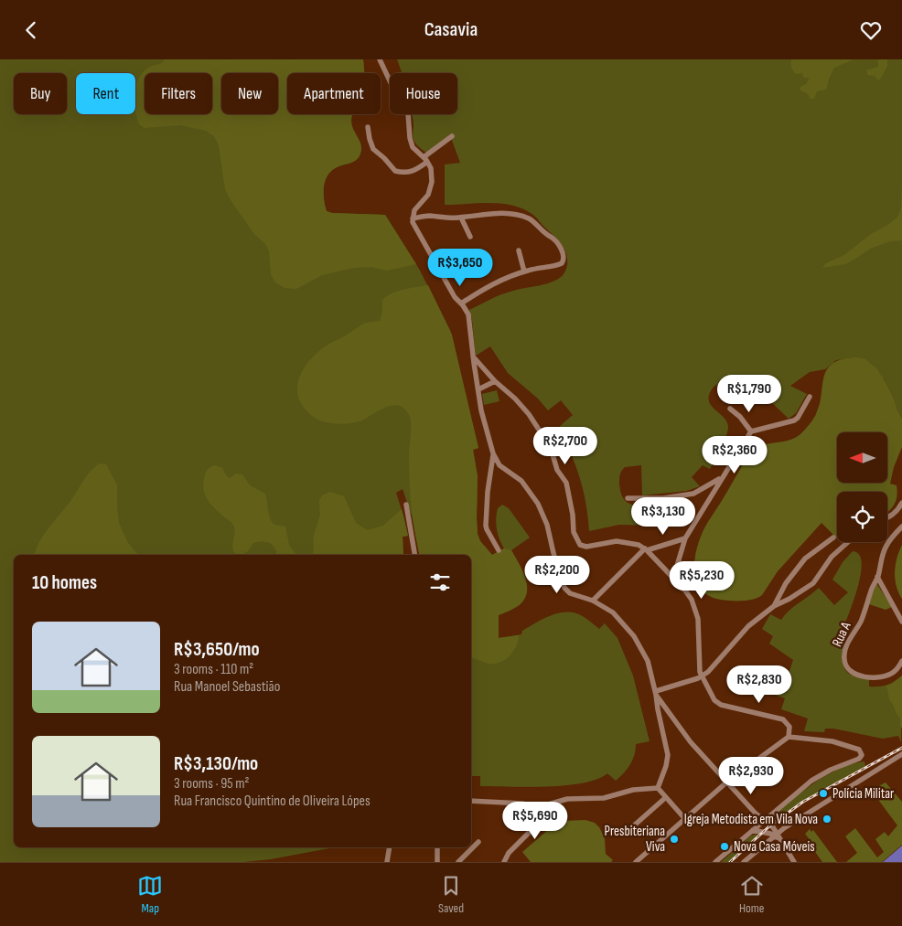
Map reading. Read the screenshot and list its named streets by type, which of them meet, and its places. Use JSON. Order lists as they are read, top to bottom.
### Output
{
  "streets": {
    "street": ["Rua A"]
  },
  "places": [
    "Polícia Militar",
    "Igreja Metodista em Vila Nova",
    "Presbiteriana Viva",
    "Nova Casa Móveis"
  ],
  "north": "left",
  "page": {
    "header": "Casavia",
    "chip": [
      "Buy",
      "Rent",
      "Filters",
      "New",
      "Apartment",
      "House"
    ],
    "price": [
      "R$3,650",
      "R$1,790",
      "R$2,700",
      "R$2,360",
      "R$3,130",
      "R$2,200",
      "R$5,230",
      "R$2,830",
      "R$2,930",
      "R$5,690"
    ],
    "heading": "10 homes",
    "list": [
      {
        "name": "R$3,650/mo",
        "note": "3 rooms · 110 m² · Rua Manoel Sebastião"
      },
      {
        "name": "R$3,130/mo",
        "note": "3 rooms · 95 m² · Rua Francisco Quintino de Oliveira Lópes"
      }
    ],
    "tabs": ["Map", "Saved", "Home"]
  }
}
